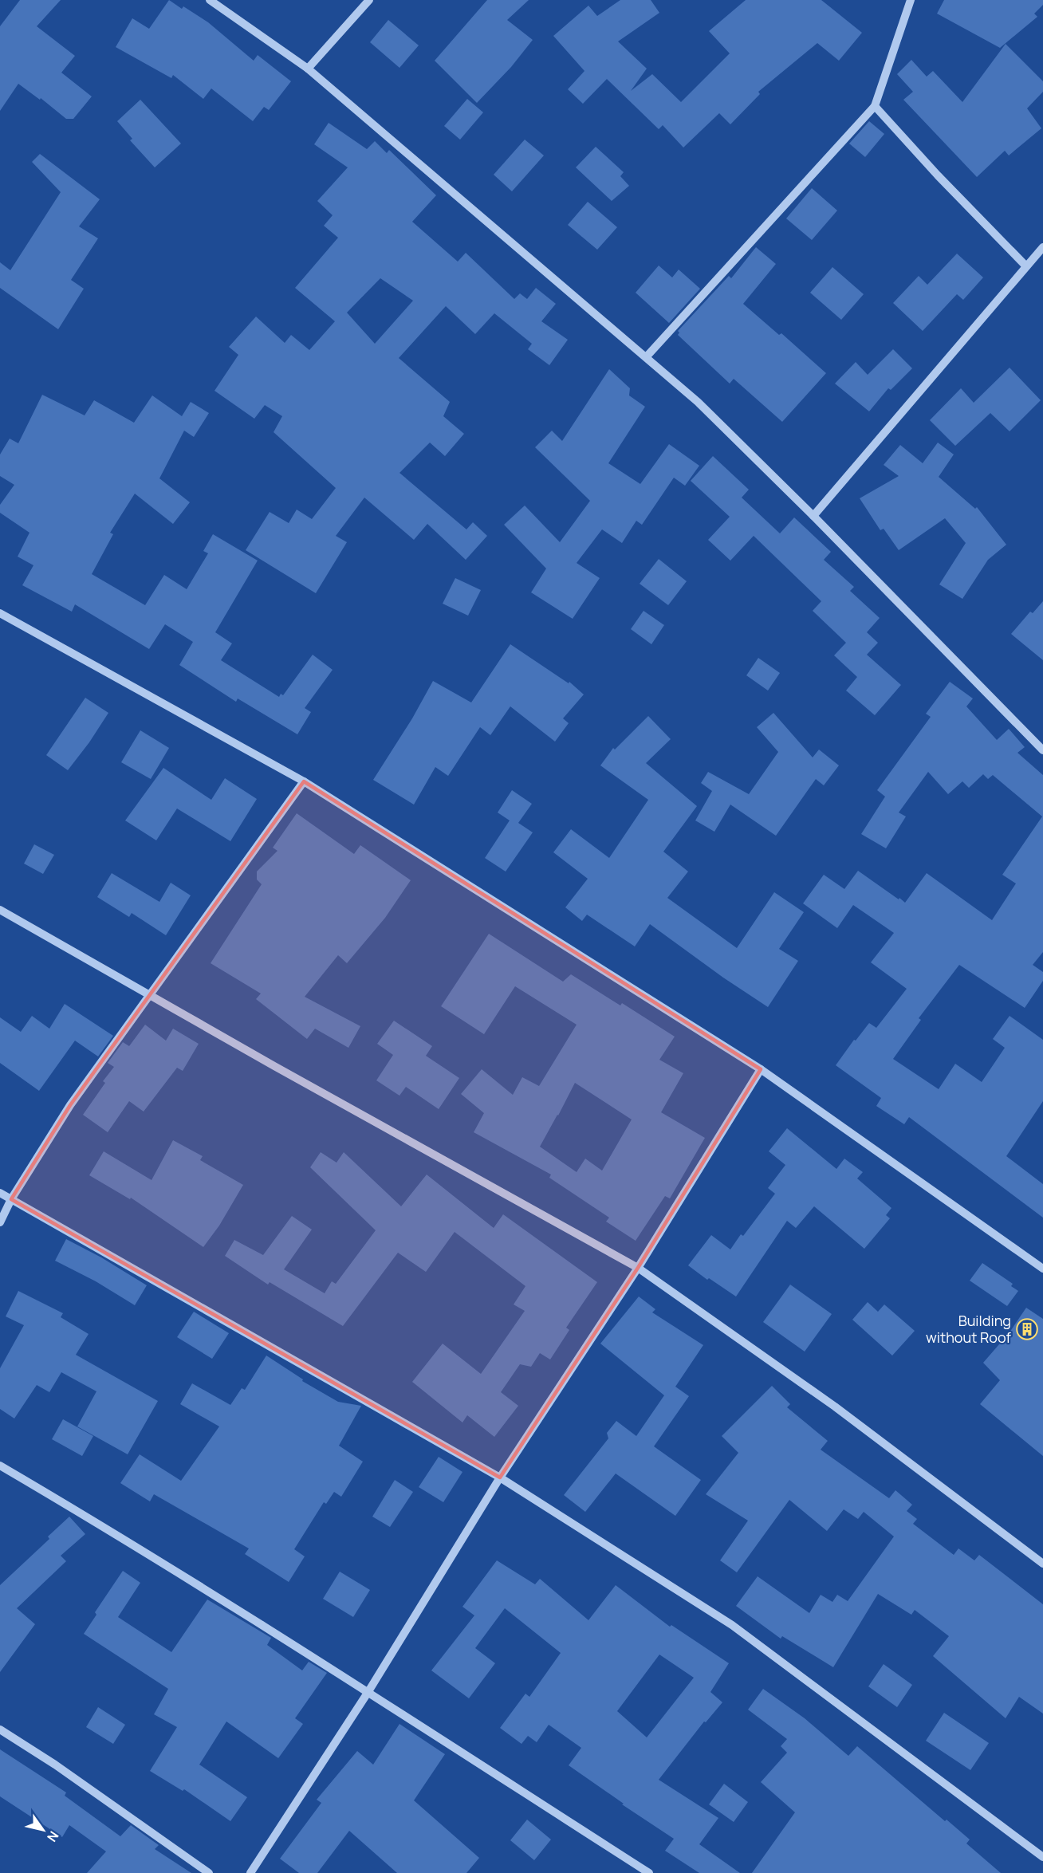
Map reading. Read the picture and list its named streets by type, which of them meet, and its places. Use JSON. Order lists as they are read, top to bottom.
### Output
{
  "places": {
    "building": ["Building without Roof"]
  },
  "north": "bottom right"
}
